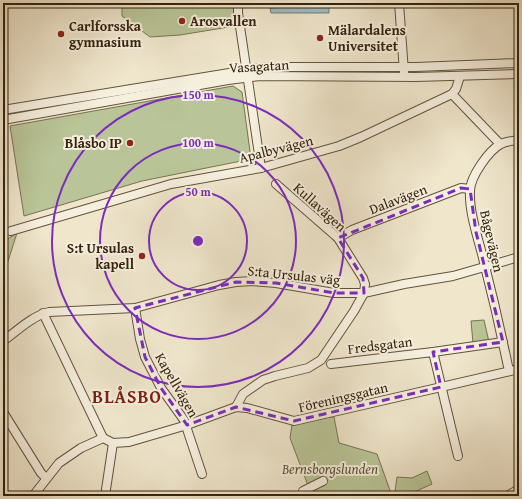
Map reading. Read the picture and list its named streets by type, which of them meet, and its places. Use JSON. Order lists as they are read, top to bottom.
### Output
{
  "streets": {
    "street": [
      "Vasagatan",
      "Apalbyvägen",
      "Dalavägen",
      "Kullavägen",
      "Bågevägen",
      "S:ta Ursulas väg",
      "Fredsgatan",
      "Kapellvägen",
      "Föreningsgatan"
    ]
  },
  "crossings": [
    ["Dalavägen", "Kullavägen"],
    ["Dalavägen", "Bågevägen"],
    ["Kullavägen", "S:ta Ursulas väg"],
    ["Bågevägen", "S:ta Ursulas väg"],
    ["Bågevägen", "Fredsgatan"],
    ["Bågevägen", "Föreningsgatan"],
    ["S:ta Ursulas väg", "Kapellvägen"],
    ["Fredsgatan", "Föreningsgatan"]
  ],
  "districts": ["BLÅSBO"],
  "parks": ["Bernsborgslunden"],
  "places": [
    "Arosvallen",
    "Carlforsska gymnasium",
    "Mälardalens Universitet",
    "Blåsbo IP",
    "S:t Ursulas kapell"
  ],
  "rings": ["150 m", "100 m", "50 m"]
}
